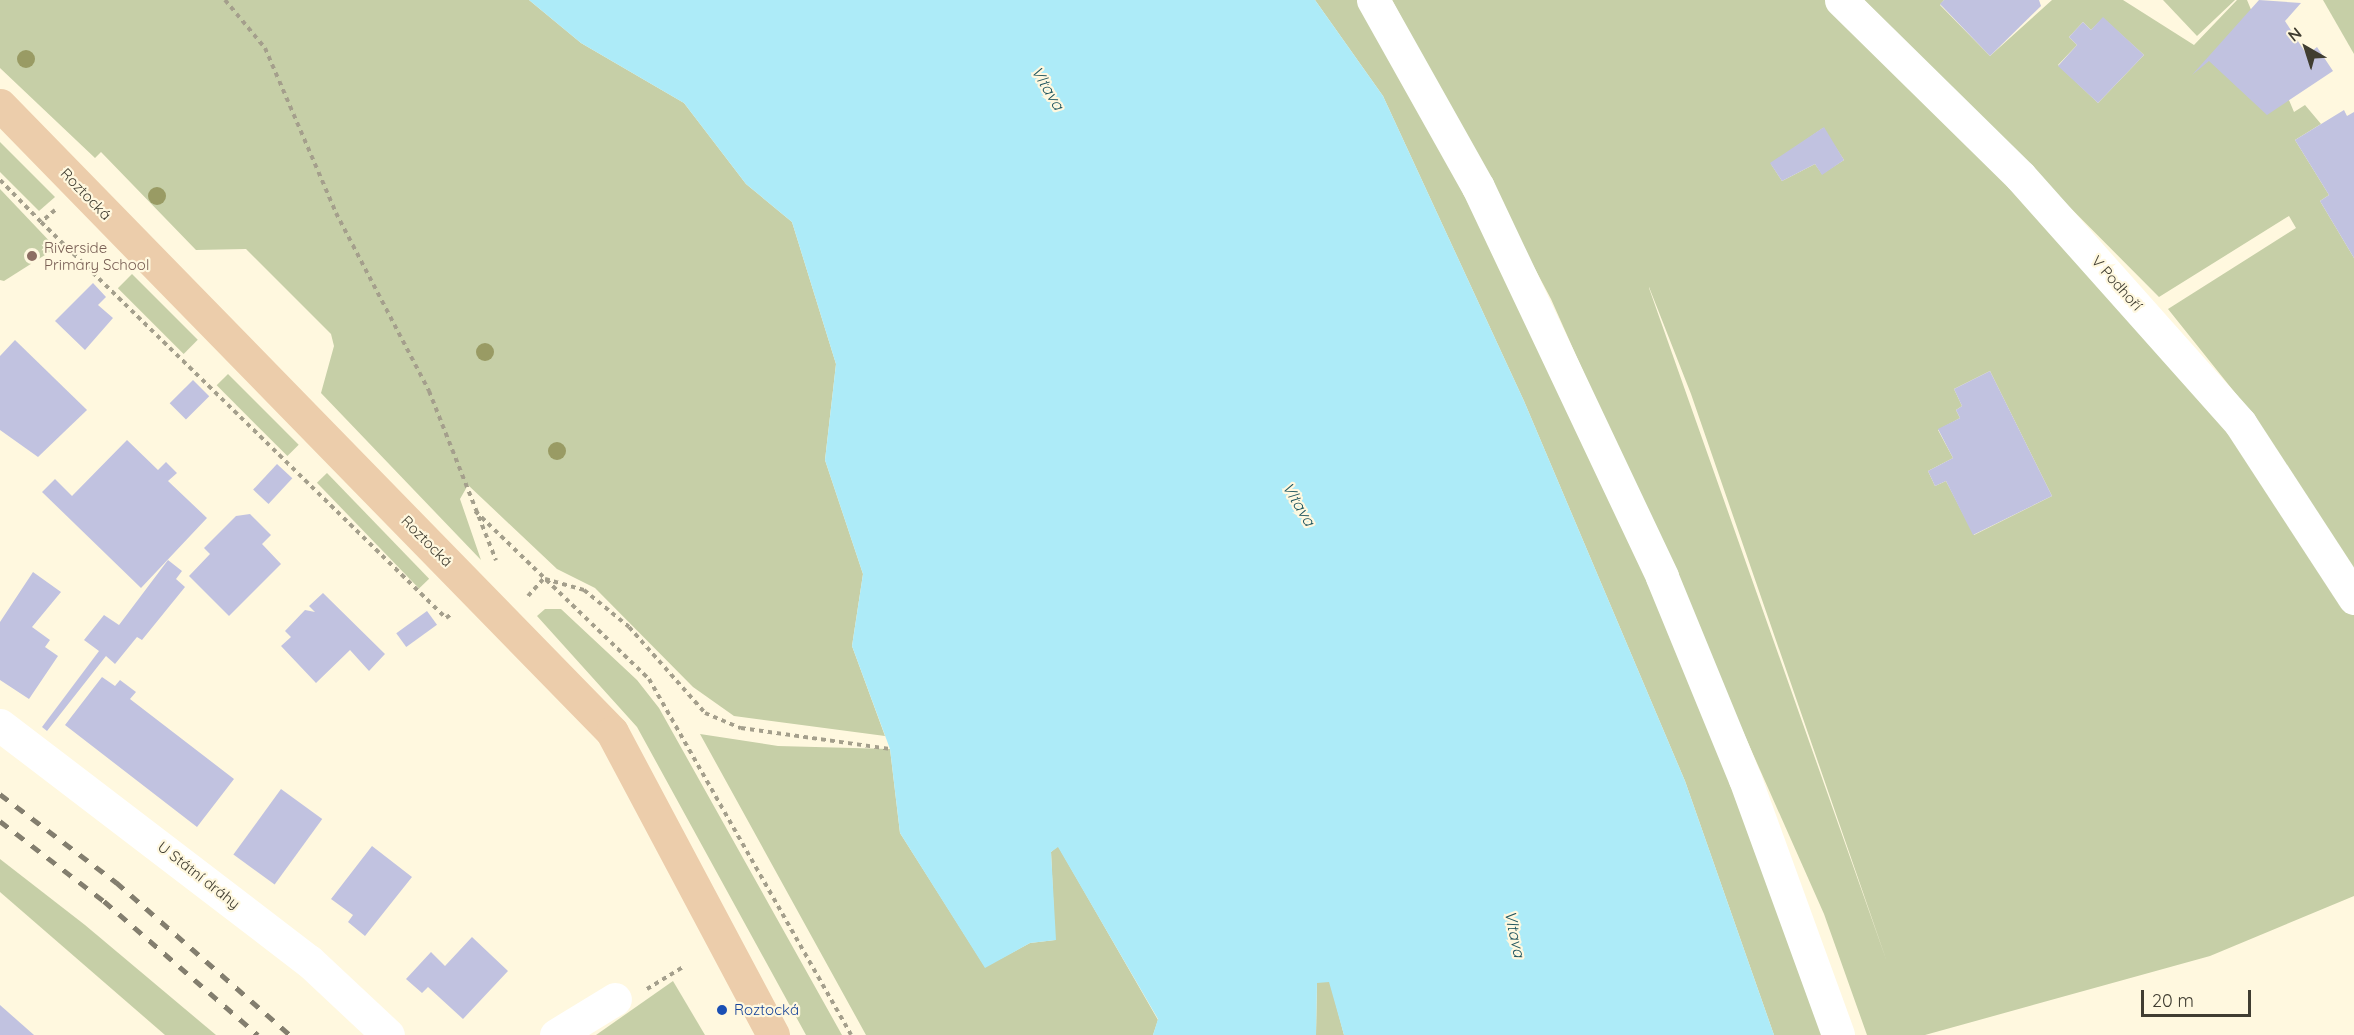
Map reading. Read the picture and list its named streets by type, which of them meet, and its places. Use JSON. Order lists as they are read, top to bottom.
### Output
{
  "streets": {
    "main road": ["Roztocká"],
    "street": ["V Podhoří", "U Státní dráhy"]
  },
  "water": ["Vltava"],
  "places": ["Riverside Primary School", "Roztocká"],
  "scale_bar": "20 m",
  "north": "top left"
}
